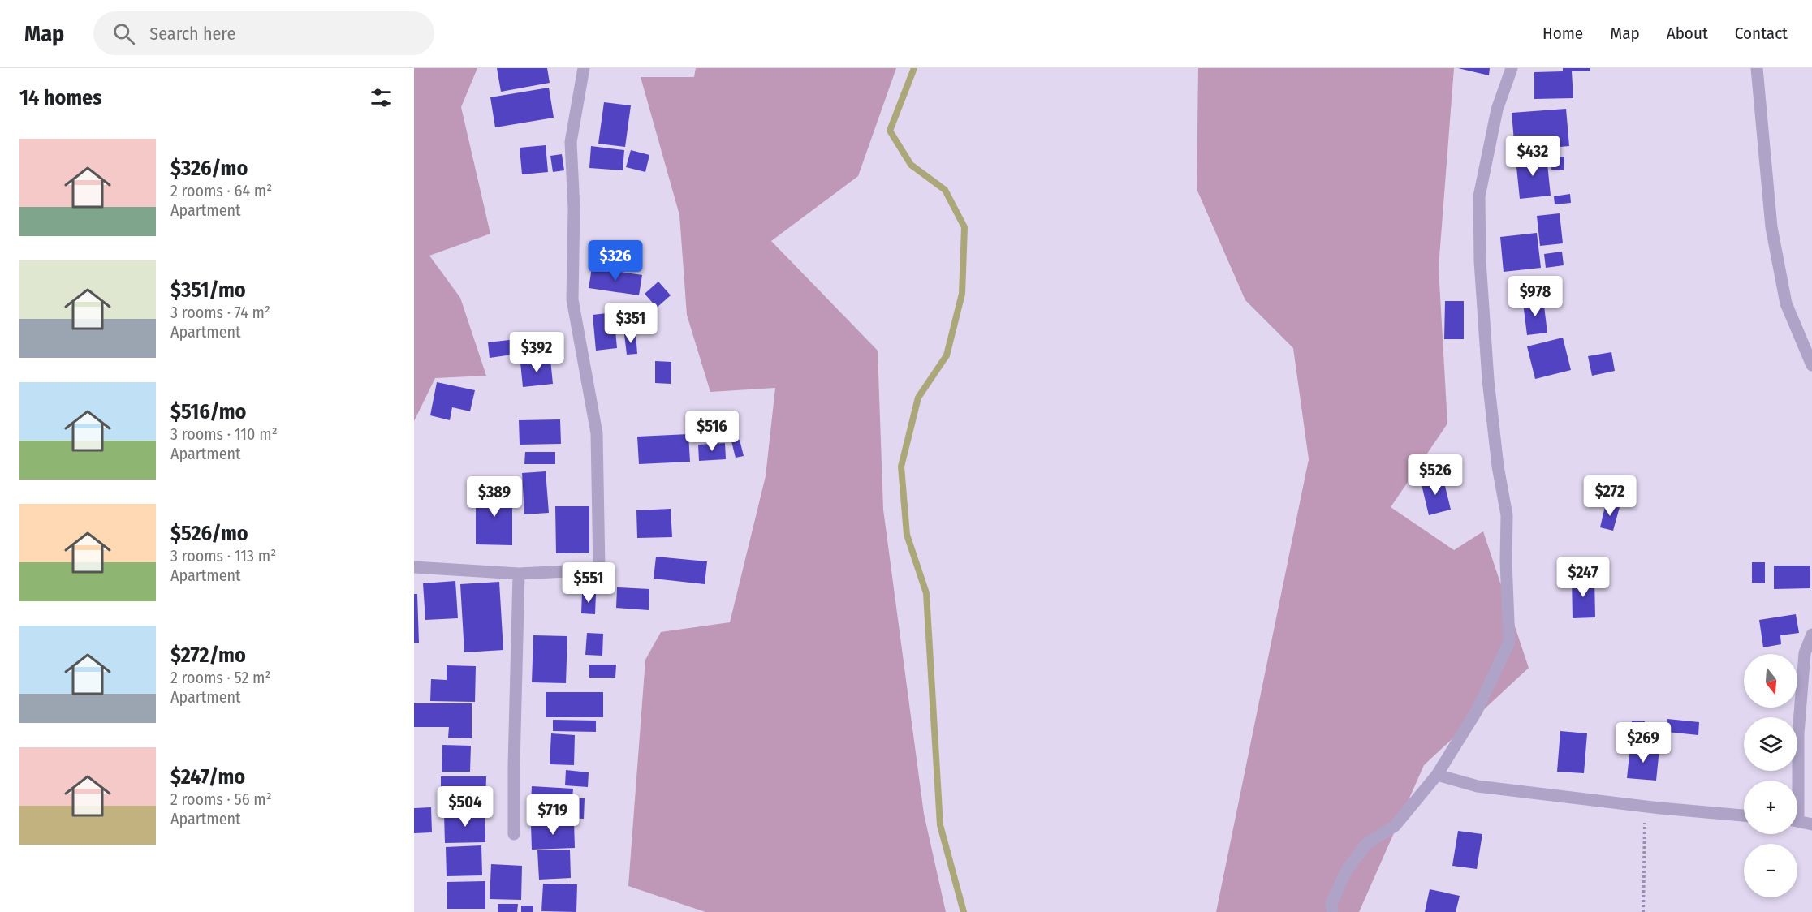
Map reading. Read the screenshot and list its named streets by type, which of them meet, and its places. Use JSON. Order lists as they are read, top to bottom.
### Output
{
  "north": "bottom",
  "page": {
    "header": "Map",
    "search": "Search here",
    "nav": [
      "Home",
      "Map",
      "About",
      "Contact"
    ],
    "heading": "14 homes",
    "list": [
      {
        "name": "$326/mo",
        "note": "2 rooms · 64 m² · Apartment"
      },
      {
        "name": "$351/mo",
        "note": "3 rooms · 74 m² · Apartment"
      },
      {
        "name": "$516/mo",
        "note": "3 rooms · 110 m² · Apartment"
      },
      {
        "name": "$526/mo",
        "note": "3 rooms · 113 m² · Apartment"
      },
      {
        "name": "$272/mo",
        "note": "2 rooms · 52 m² · Apartment"
      },
      {
        "name": "$247/mo",
        "note": "2 rooms · 56 m² · Apartment"
      }
    ],
    "price": [
      "$432",
      "$326",
      "$978",
      "$351",
      "$392",
      "$516",
      "$526",
      "$272",
      "$389",
      "$247",
      "$551",
      "$269",
      "$504",
      "$719"
    ],
    "map_buttons": ["+", "−"]
  }
}
